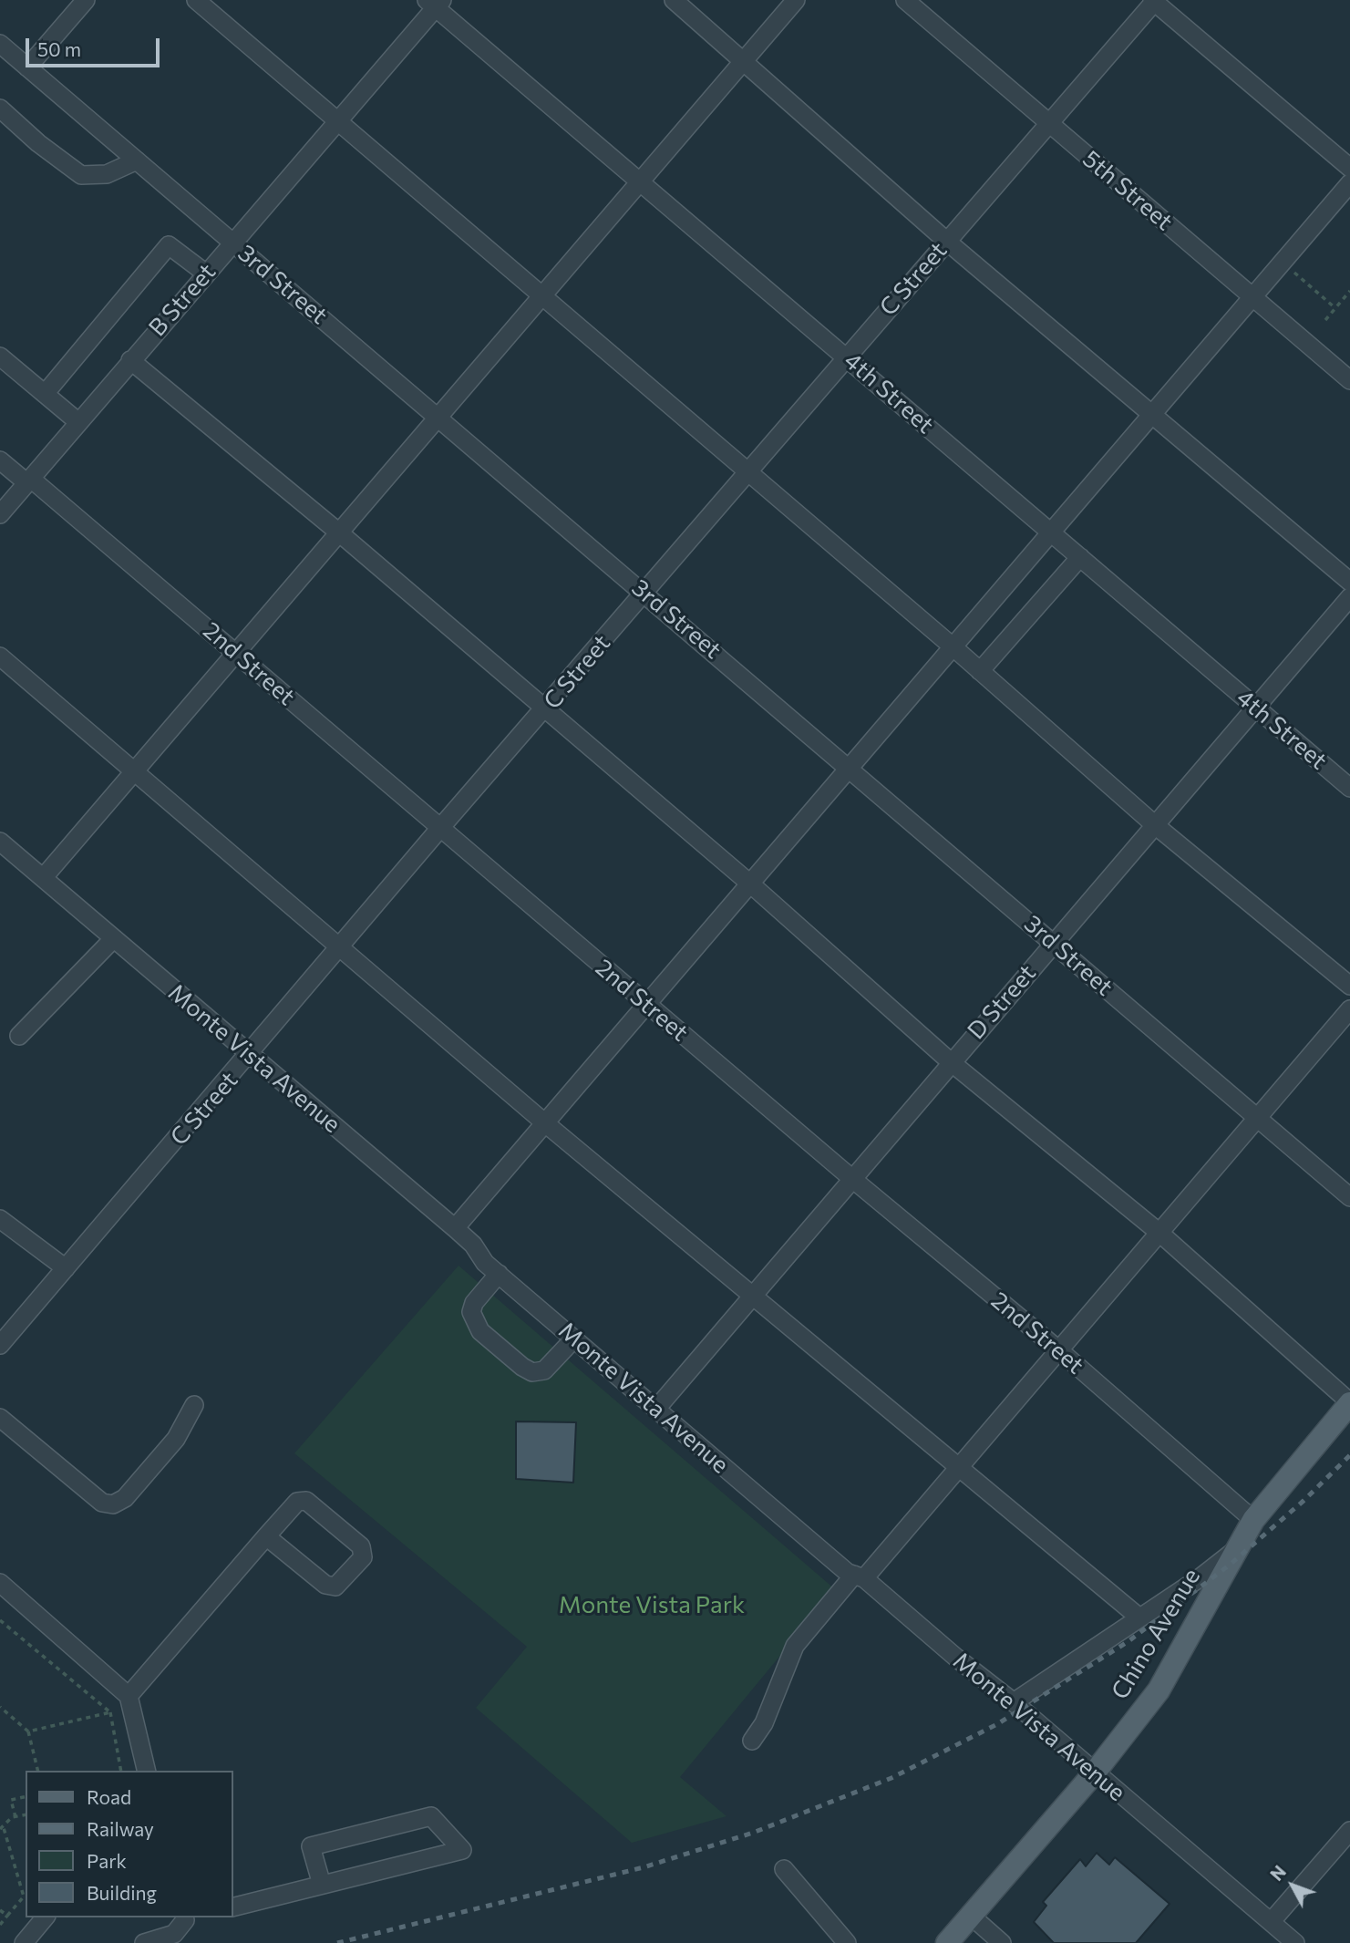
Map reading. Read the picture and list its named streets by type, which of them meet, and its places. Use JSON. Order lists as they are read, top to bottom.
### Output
{
  "streets": {
    "main road": ["Chino Avenue"],
    "street": [
      "5th Street",
      "C Street",
      "3rd Street",
      "B Street",
      "4th Street",
      "2nd Street",
      "D Street",
      "Monte Vista Avenue"
    ]
  },
  "crossings": [
    ["5th Street", "C Street"],
    ["C Street", "3rd Street"],
    ["C Street", "4th Street"],
    ["C Street", "2nd Street"],
    ["C Street", "Monte Vista Avenue"],
    ["3rd Street", "B Street"],
    ["3rd Street", "D Street"],
    ["B Street", "4th Street"],
    ["B Street", "2nd Street"],
    ["4th Street", "D Street"],
    ["2nd Street", "D Street"],
    ["2nd Street", "Chino Avenue"],
    ["D Street", "Monte Vista Avenue"],
    ["Monte Vista Avenue", "Chino Avenue"]
  ],
  "parks": ["Monte Vista Park"],
  "legend": [
    "Road",
    "Railway",
    "Park",
    "Building"
  ],
  "scale_bar": "50 m",
  "north": "top left"
}
